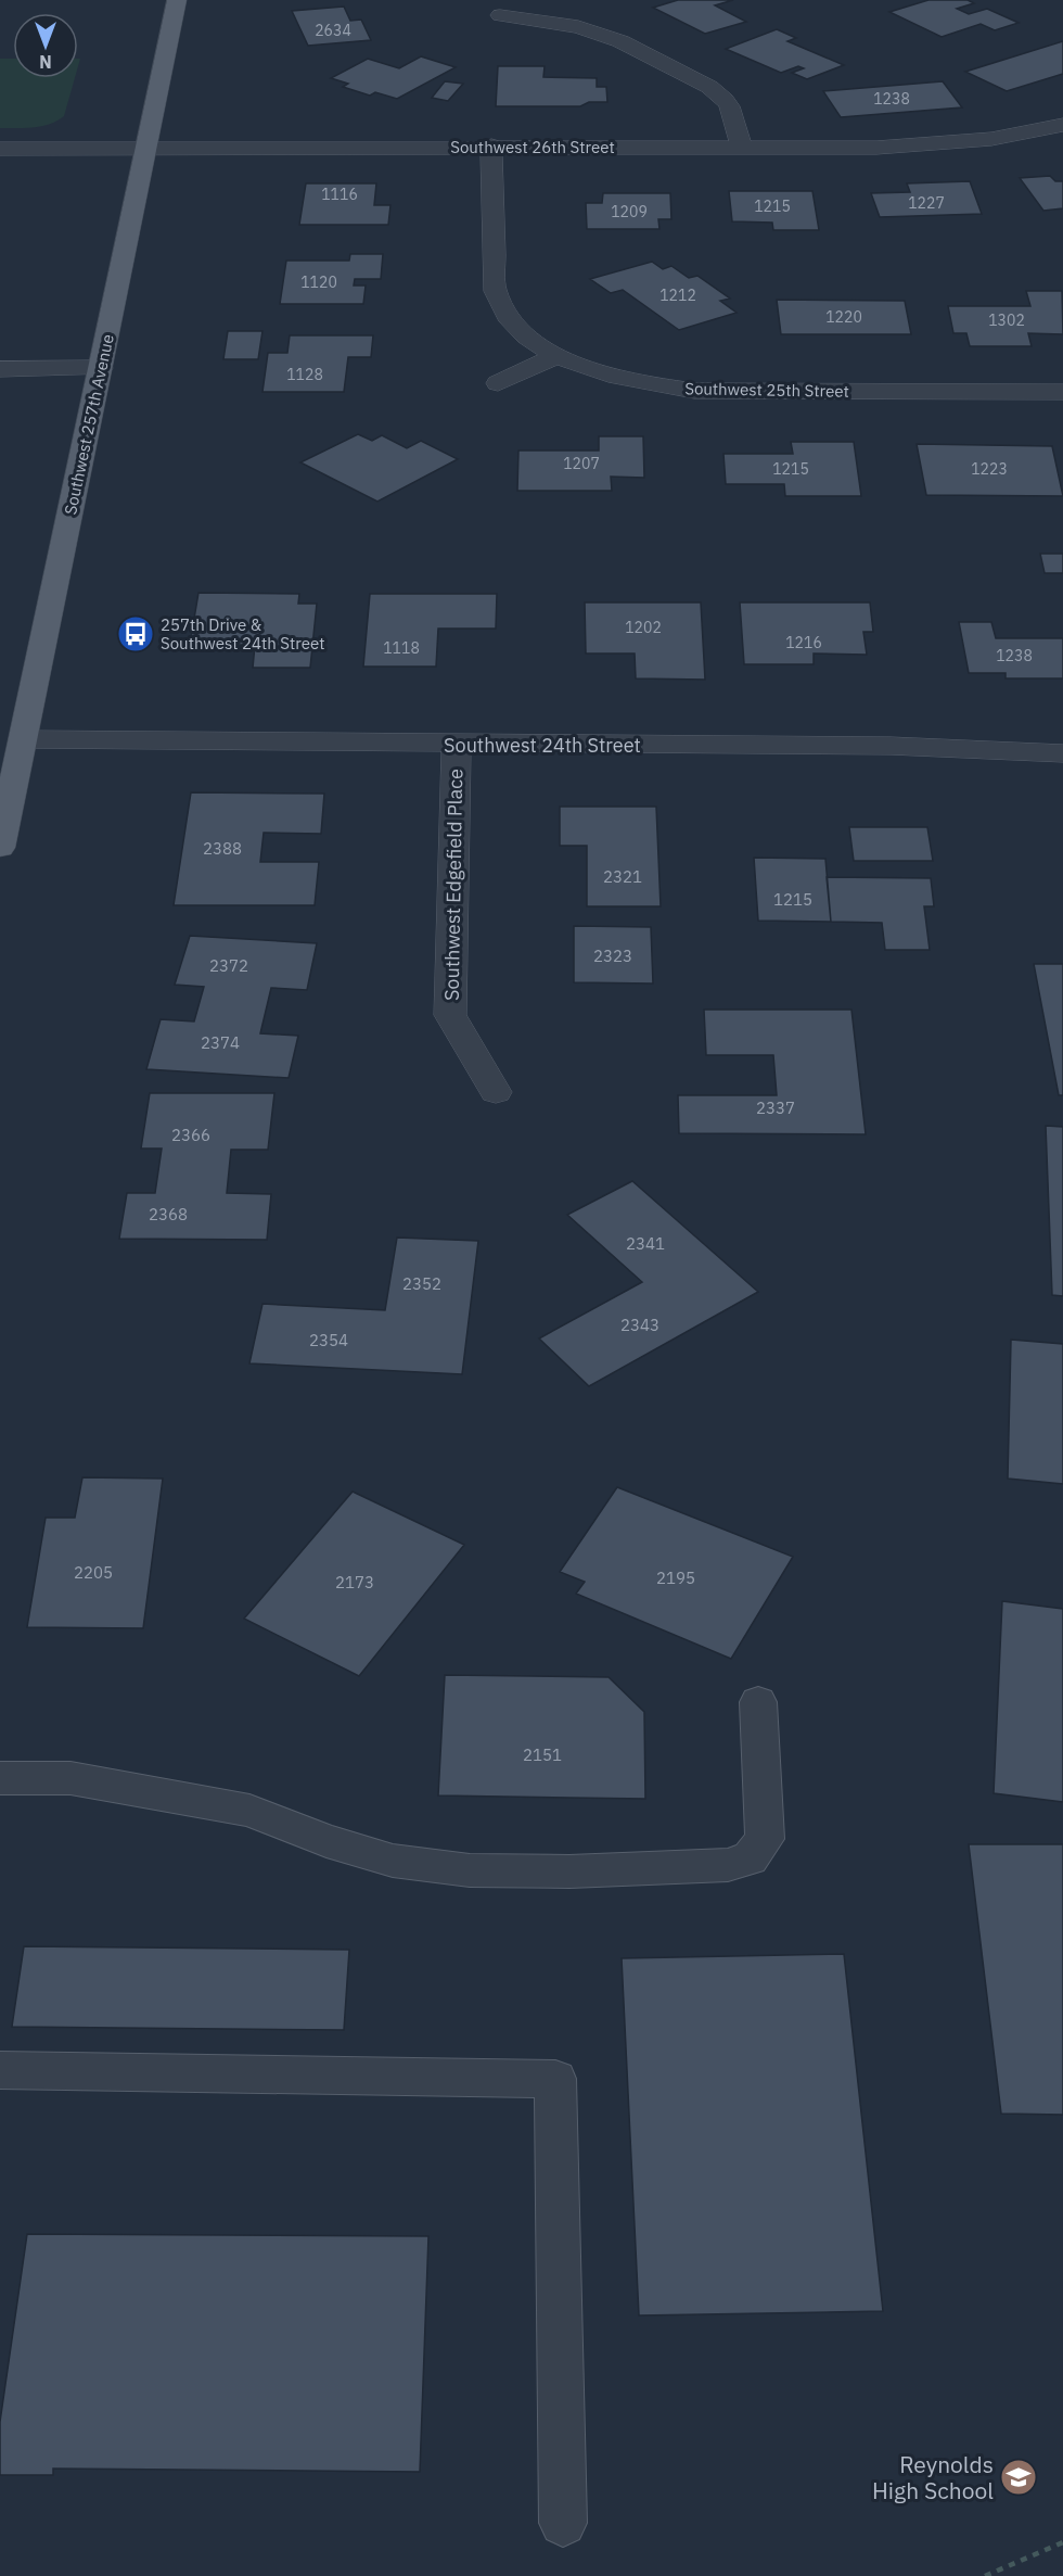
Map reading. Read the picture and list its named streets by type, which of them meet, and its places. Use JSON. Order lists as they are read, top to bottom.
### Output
{
  "streets": {
    "main road": ["Southwest 257th Avenue"],
    "street": [
      "Southwest 26th Street",
      "Southwest 25th Street",
      "Southwest 24th Street",
      "Southwest Edgefield Place"
    ]
  },
  "crossings": [
    ["Southwest 26th Street", "Southwest 25th Street"],
    ["Southwest 26th Street", "Southwest 257th Avenue"],
    ["Southwest 257th Avenue", "Southwest 24th Street"],
    ["Southwest 24th Street", "Southwest Edgefield Place"]
  ],
  "places": {
    "bus stop": ["257th Drive & Southwest 24th Street"],
    "school or university": ["Reynolds High School"]
  },
  "house_numbers": [
    "2634",
    "1238",
    "1116",
    "1227",
    "1215",
    "1209",
    "1120",
    "1212",
    "1220",
    "1302",
    "1128",
    "1207",
    "1215",
    "1223",
    "1202",
    "1216",
    "1118",
    "1238",
    "2388",
    "2321",
    "1215",
    "2323",
    "2372",
    "2374",
    "2337",
    "2366",
    "2368",
    "2341",
    "2352",
    "2343",
    "2354",
    "2205",
    "2195",
    "2173",
    "2151"
  ],
  "north": "bottom"
}
